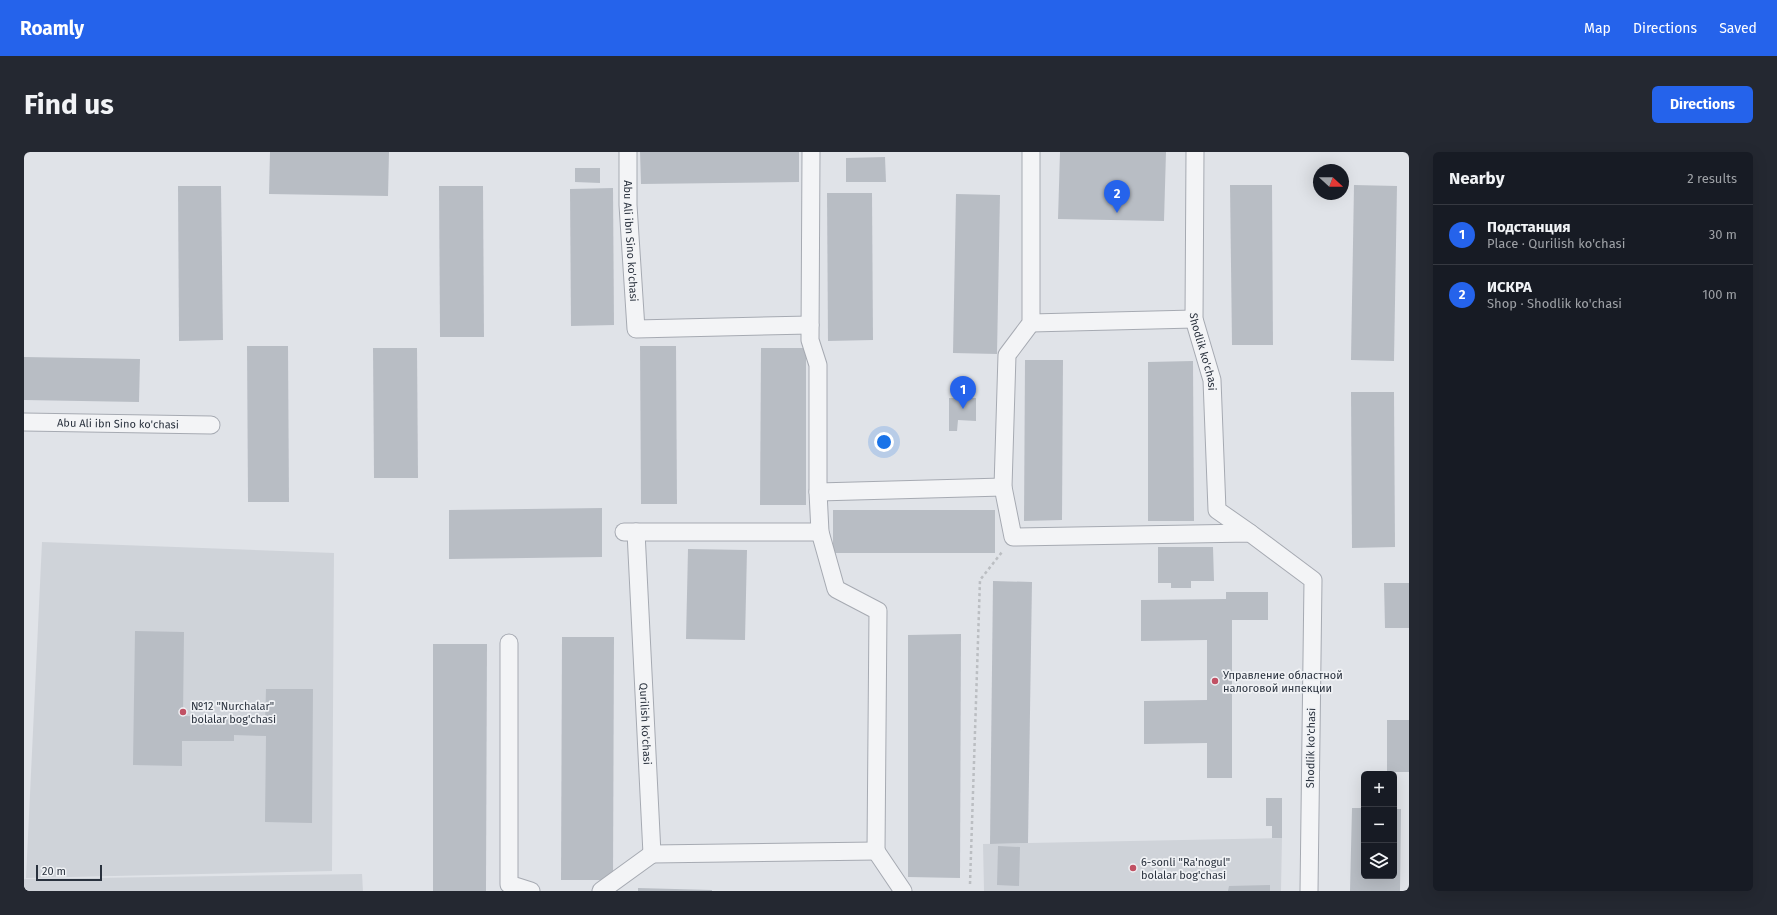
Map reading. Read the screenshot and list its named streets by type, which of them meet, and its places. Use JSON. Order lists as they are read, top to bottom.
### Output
{
  "streets": {
    "street": ["Abu Ali ibn Sino ko'chasi", "Shodlik ko'chasi", "Qurilish ko'chasi"]
  },
  "places": ["Управление областной налоговой инпекции", "№12 \"Nurchalar\" bolalar bog'chasi", "6-sonli \"Ra'nogul\" bolalar bog'chasi"],
  "scale_bar": "20 m",
  "north": "right",
  "page": {
    "header": "Roamly",
    "nav": ["Map", "Directions", "Saved"],
    "buttons": "Directions",
    "title": "Find us",
    "heading": ["Nearby", "2 results"],
    "pins": ["2", "1"],
    "list": [
      {
        "mark": "1",
        "name": "Подстанция",
        "note": "Place · Qurilish ko'chasi",
        "value": "30 m"
      },
      {
        "mark": "2",
        "name": "ИСКРА",
        "note": "Shop · Shodlik ko'chasi",
        "value": "100 m"
      }
    ],
    "map_buttons": ["+", "−"],
    "scale": "20 m"
  }
}
